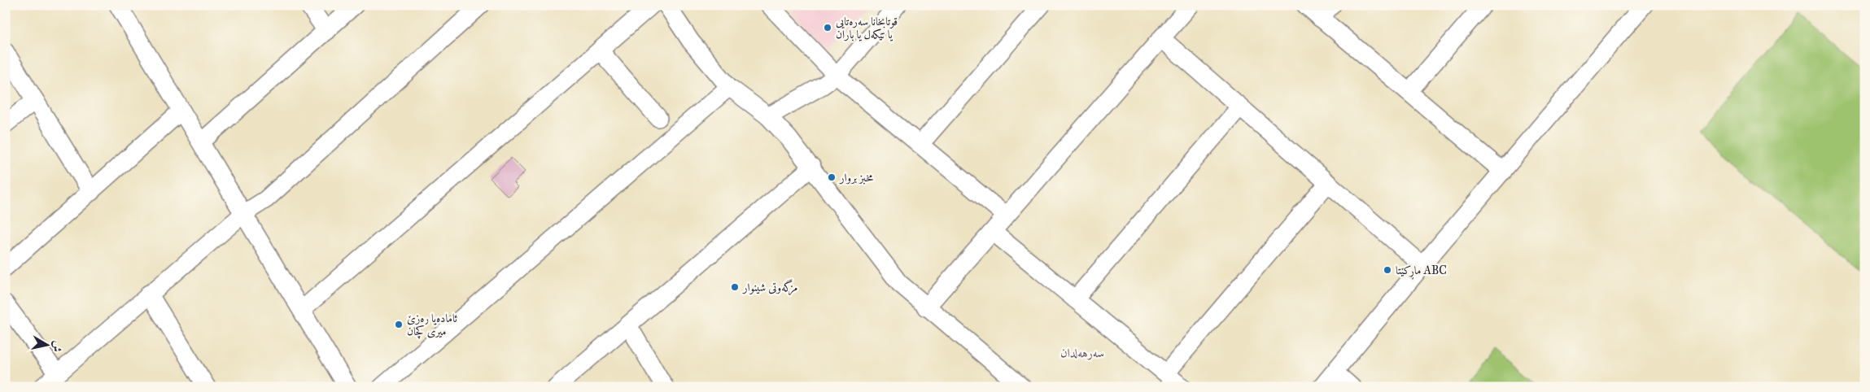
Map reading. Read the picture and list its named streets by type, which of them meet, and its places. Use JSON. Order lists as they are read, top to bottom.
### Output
{
  "districts": ["سەرهەلدان"],
  "places": [
    "قوتابخانا سەرەتایی یا تێکەل یا باران",
    "مخبز بروار",
    "ماڕکێتا ABC",
    "مزگەوتی شينوار",
    "ئامادەيا رەزێ ميرى كچان"
  ],
  "north": "right"
}
